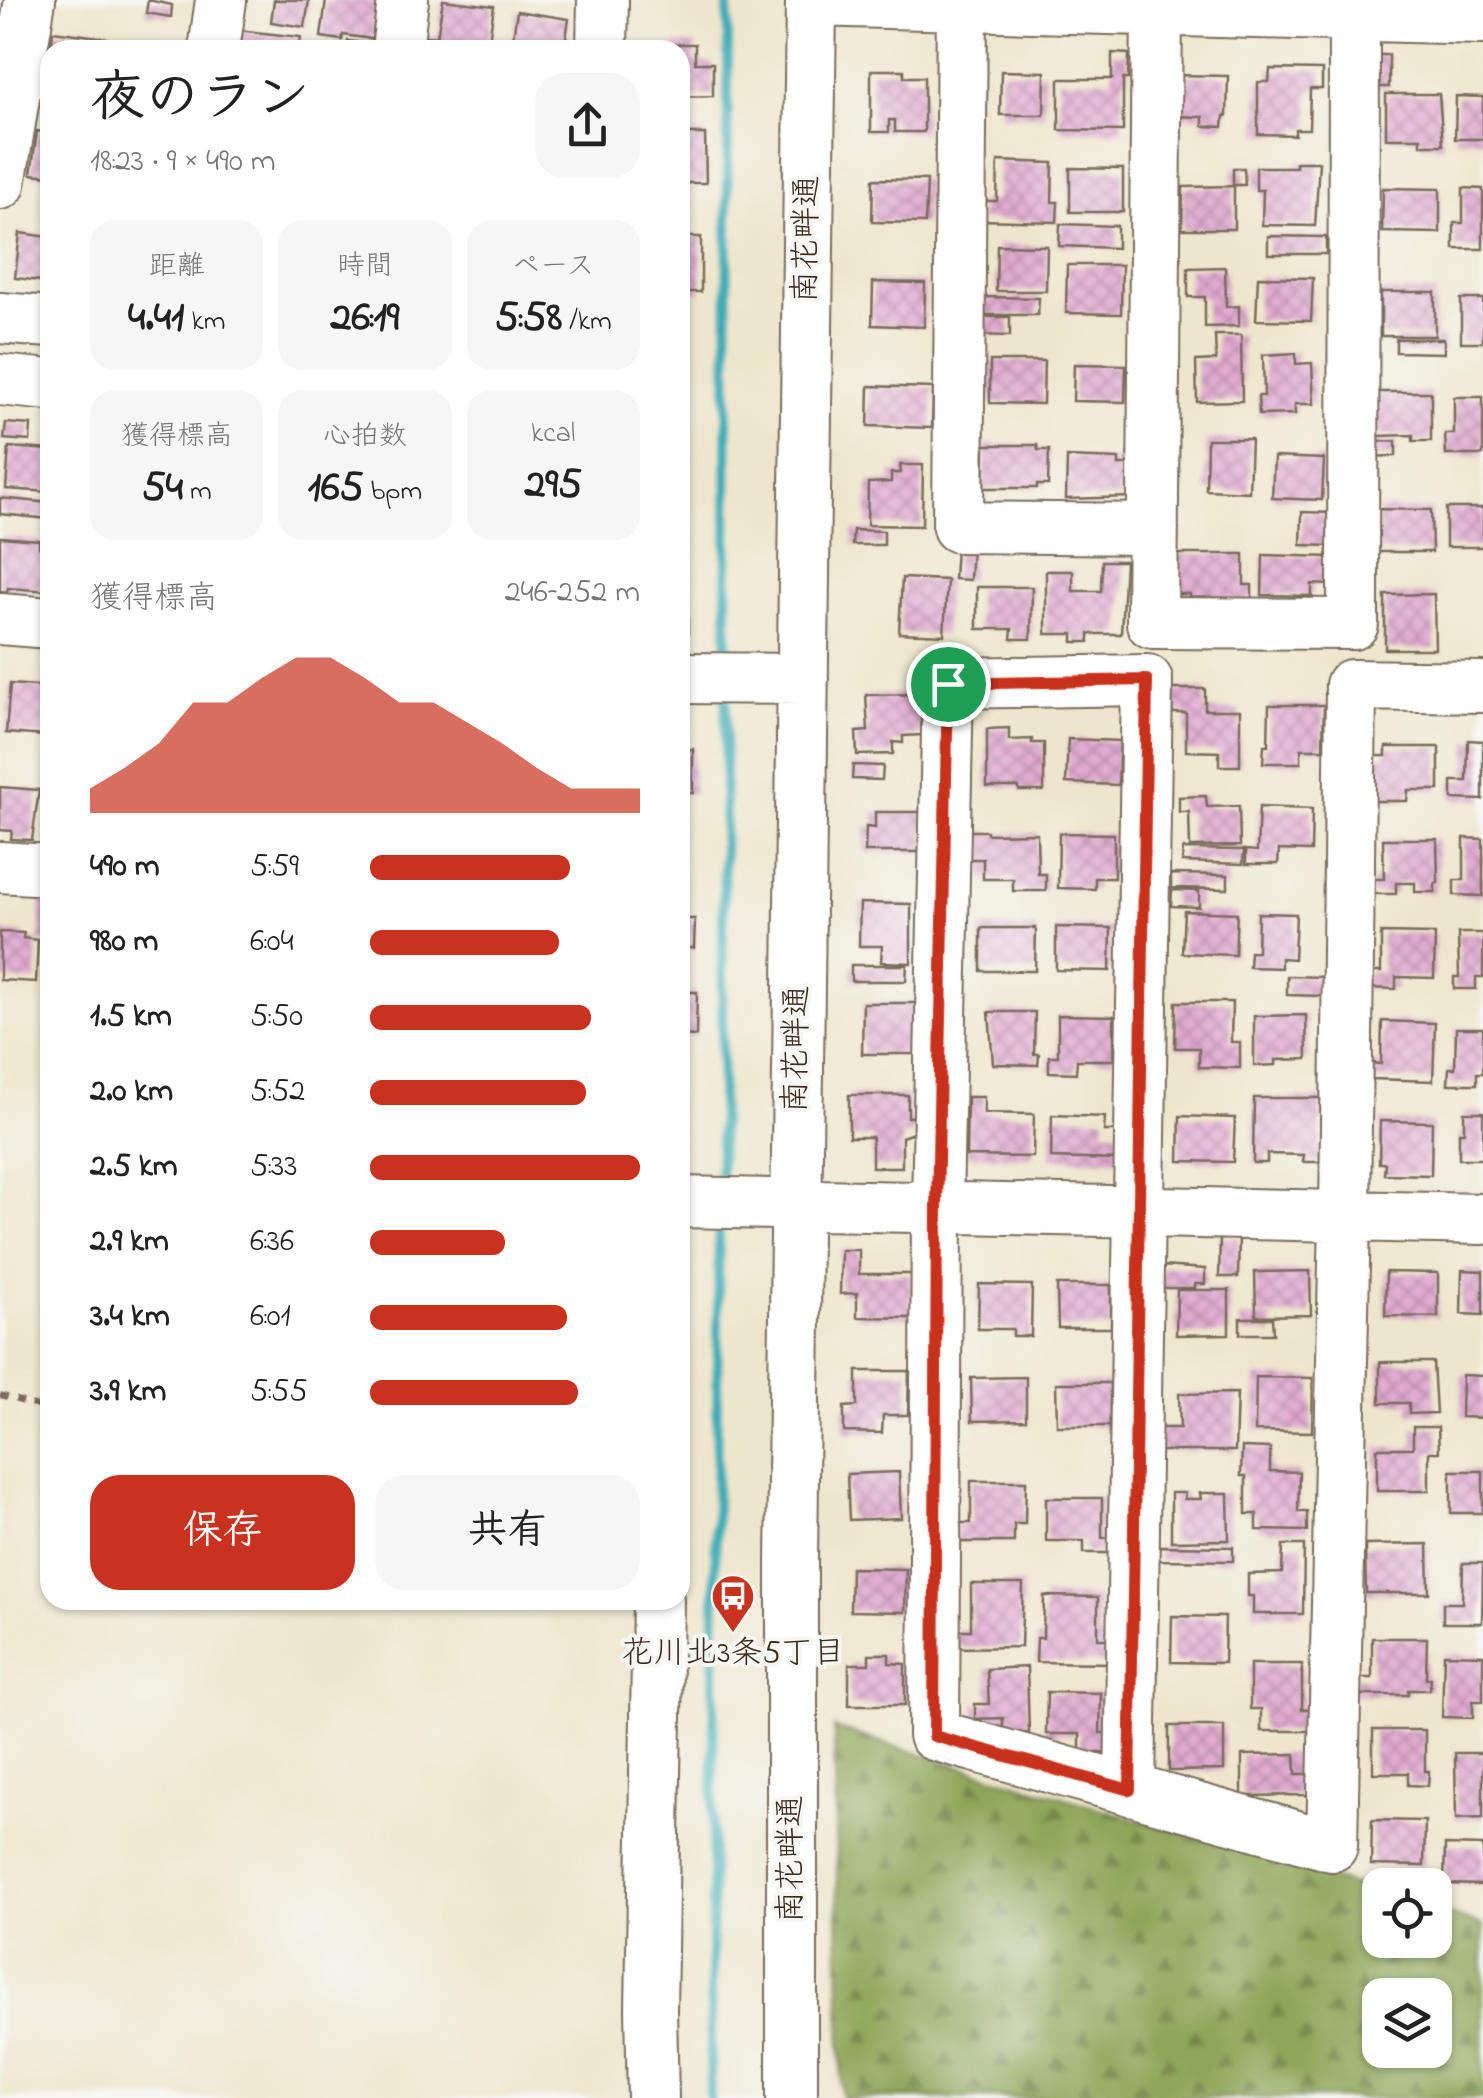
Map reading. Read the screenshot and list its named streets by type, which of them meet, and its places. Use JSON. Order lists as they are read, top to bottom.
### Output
{
  "streets": {
    "street": ["南花畔通"]
  },
  "places": {
    "bus stop": ["花川北3条5丁目"]
  },
  "page": {
    "heading": ["夜のラン", "18:23 · 9 × 490 m"],
    "stats": [
      ["距離", "4.41 km"],
      ["時間", "26:19"],
      ["ペース", "5:58 /km"],
      ["獲得標高", "54 m"],
      ["心拍数", "165 bpm"],
      ["kcal", "295"]
    ],
    "chart": ["獲得標高", "246–252 m"],
    "list": [
      {
        "name": "490 m",
        "note": "5:59"
      },
      {
        "name": "980 m",
        "note": "6:04"
      },
      {
        "name": "1.5 km",
        "note": "5:50"
      },
      {
        "name": "2.0 km",
        "note": "5:52"
      },
      {
        "name": "2.5 km",
        "note": "5:33"
      },
      {
        "name": "2.9 km",
        "note": "6:36"
      },
      {
        "name": "3.4 km",
        "note": "6:01"
      },
      {
        "name": "3.9 km",
        "note": "5:55"
      }
    ],
    "buttons": ["保存", "共有"]
  }
}
